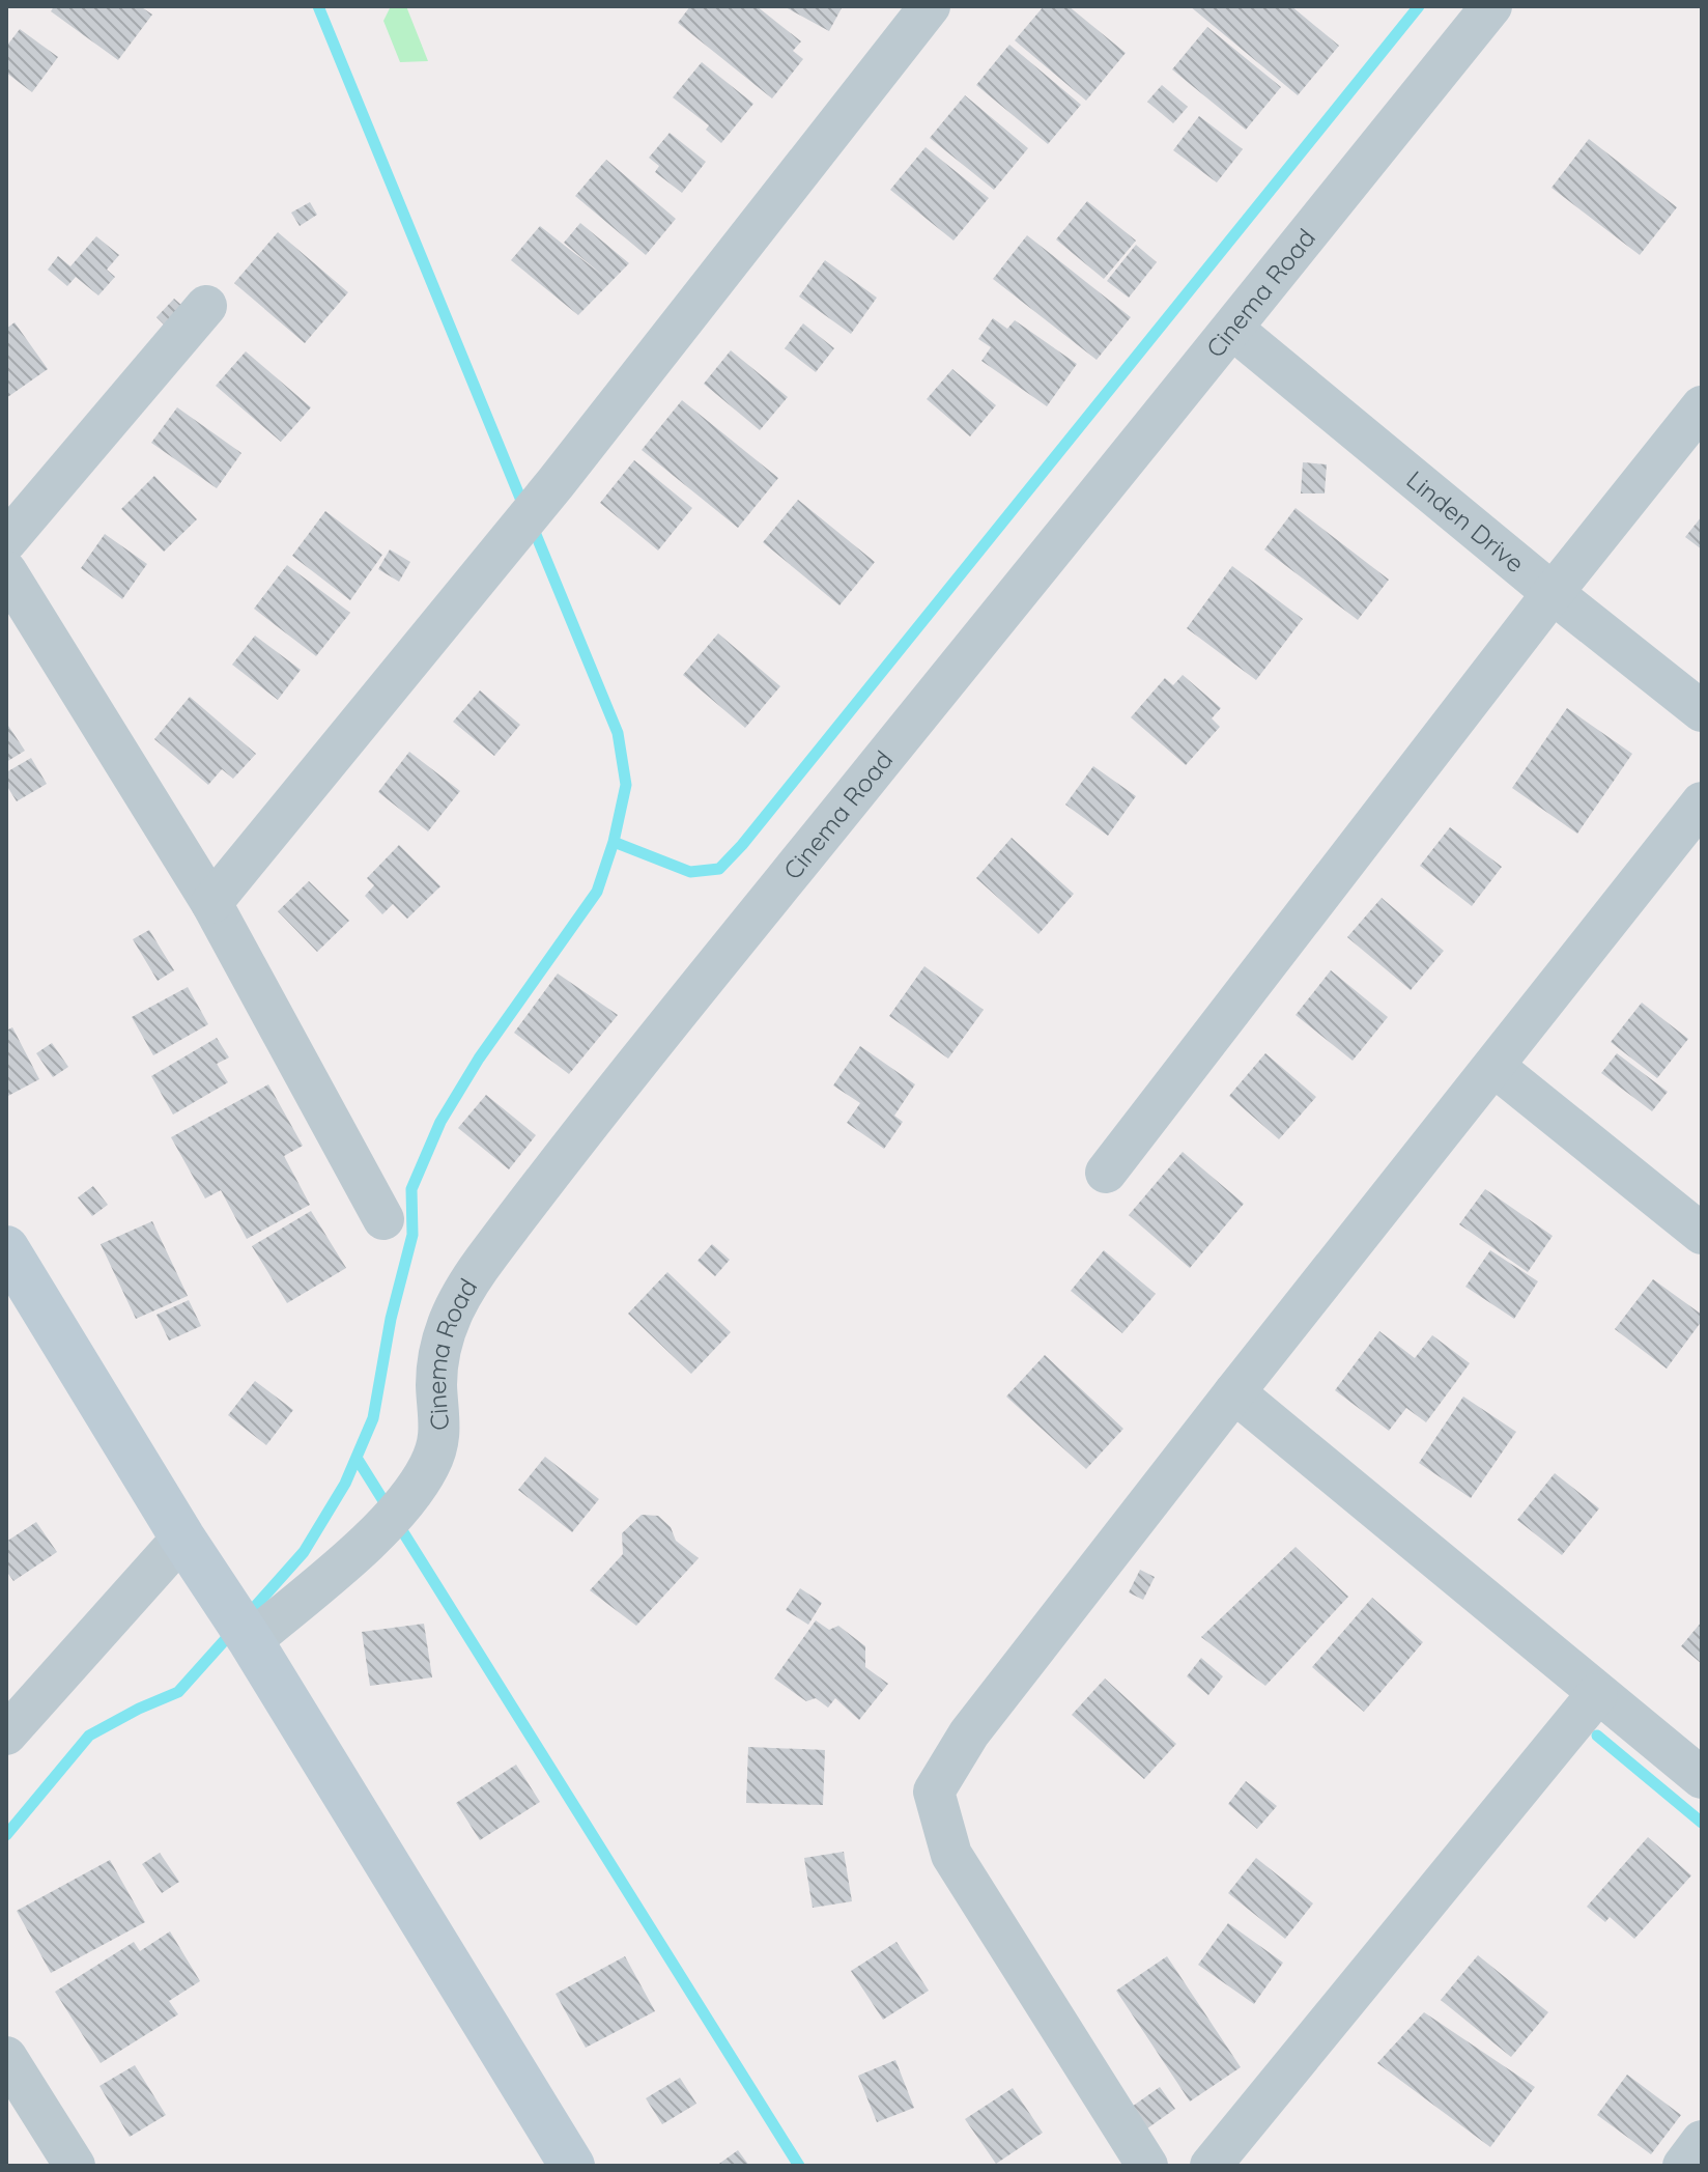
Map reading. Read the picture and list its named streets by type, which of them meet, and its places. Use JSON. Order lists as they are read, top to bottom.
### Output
{
  "streets": {
    "street": ["Cinema Road", "Linden Drive"]
  },
  "crossings": [
    ["Cinema Road", "Linden Drive"]
  ]
}
